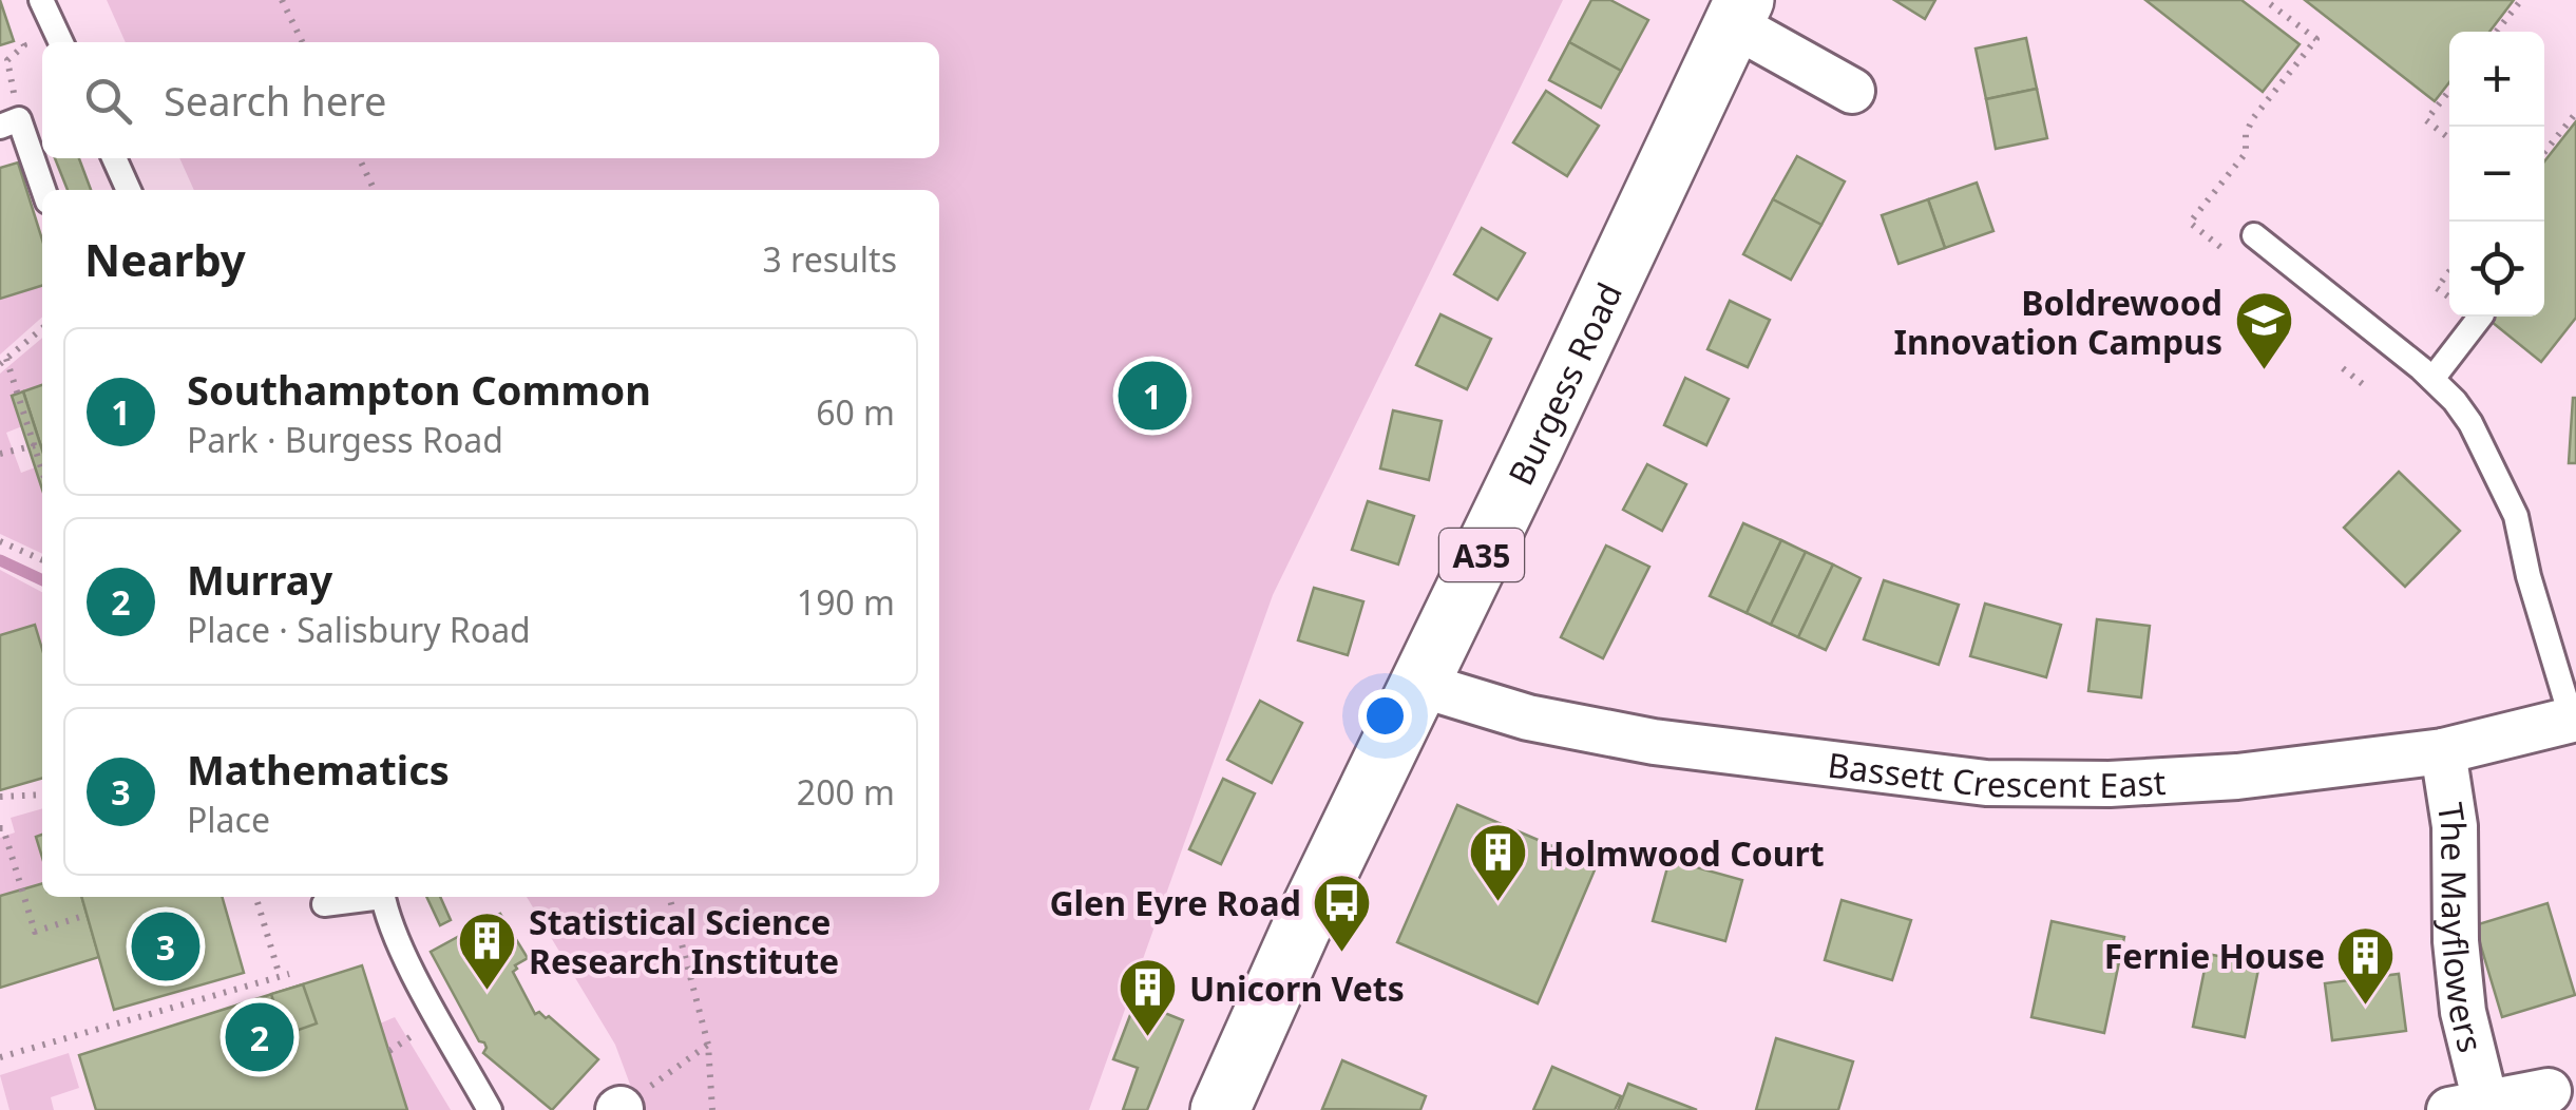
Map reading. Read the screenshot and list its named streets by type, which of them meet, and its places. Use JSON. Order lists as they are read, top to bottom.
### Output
{
  "streets": {
    "main road": ["Burgess Road", "A35"],
    "street": ["Bassett Crescent East", "The Mayflowers"]
  },
  "crossings": [
    ["Burgess Road", "Bassett Crescent East"],
    ["Bassett Crescent East", "The Mayflowers"]
  ],
  "places": {
    "school or university": ["Boldrewood Innovation Campus"],
    "building": [
      "Holmwood Court",
      "Statistical Science Research Institute",
      "Fernie House",
      "Unicorn Vets"
    ],
    "bus stop": ["Glen Eyre Road"]
  },
  "page": {
    "map_buttons": ["+", "−"],
    "search": "Search here",
    "heading": ["Nearby", "3 results"],
    "list": [
      {
        "mark": "1",
        "name": "Southampton Common",
        "note": "Park · Burgess Road",
        "value": "60 m"
      },
      {
        "mark": "2",
        "name": "Murray",
        "note": "Place · Salisbury Road",
        "value": "190 m"
      },
      {
        "mark": "3",
        "name": "Mathematics",
        "note": "Place",
        "value": "200 m"
      }
    ],
    "pins": ["1", "3", "2"]
  }
}
